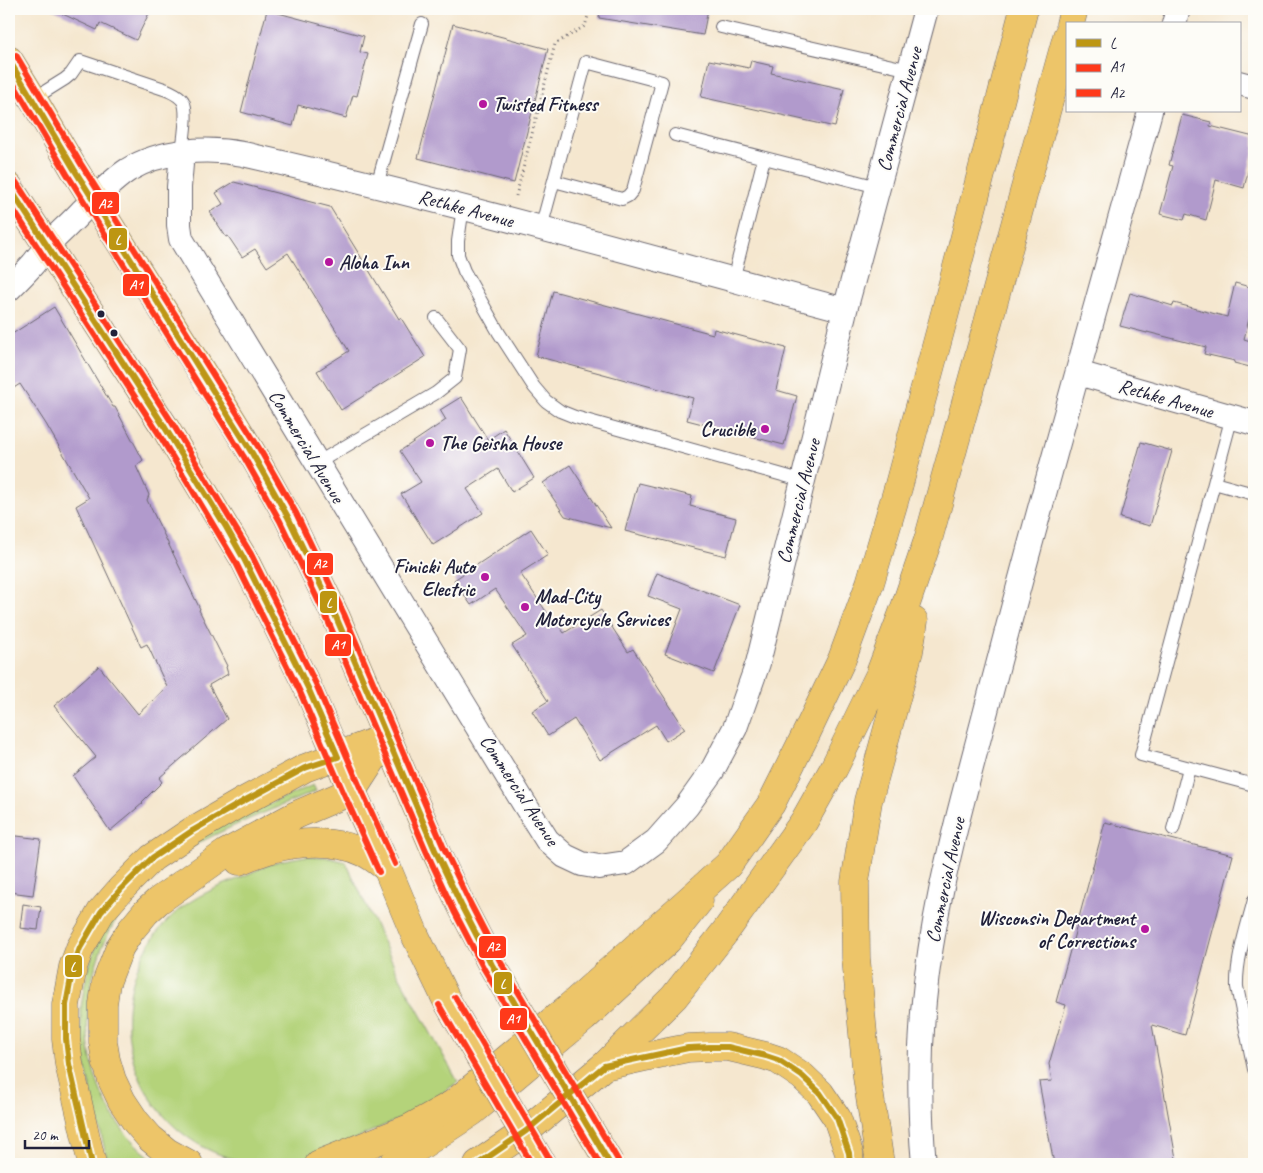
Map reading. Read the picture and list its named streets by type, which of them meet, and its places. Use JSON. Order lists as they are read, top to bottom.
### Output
{
  "streets": {
    "street": ["Commercial Avenue", "Rethke Avenue"]
  },
  "crossings": [
    ["Commercial Avenue", "Rethke Avenue"]
  ],
  "places": [
    "Twisted Fitness",
    "Aloha Inn",
    "Crucible",
    "The Geisha House",
    "Finicki Auto Electric",
    "Mad-City Motorcycle Services",
    "Wisconsin Department of Corrections"
  ],
  "lines": ["transit line A2", "transit line L", "transit line A1"],
  "legend": ["L", "A1", "A2"],
  "scale_bar": "20 m"
}
